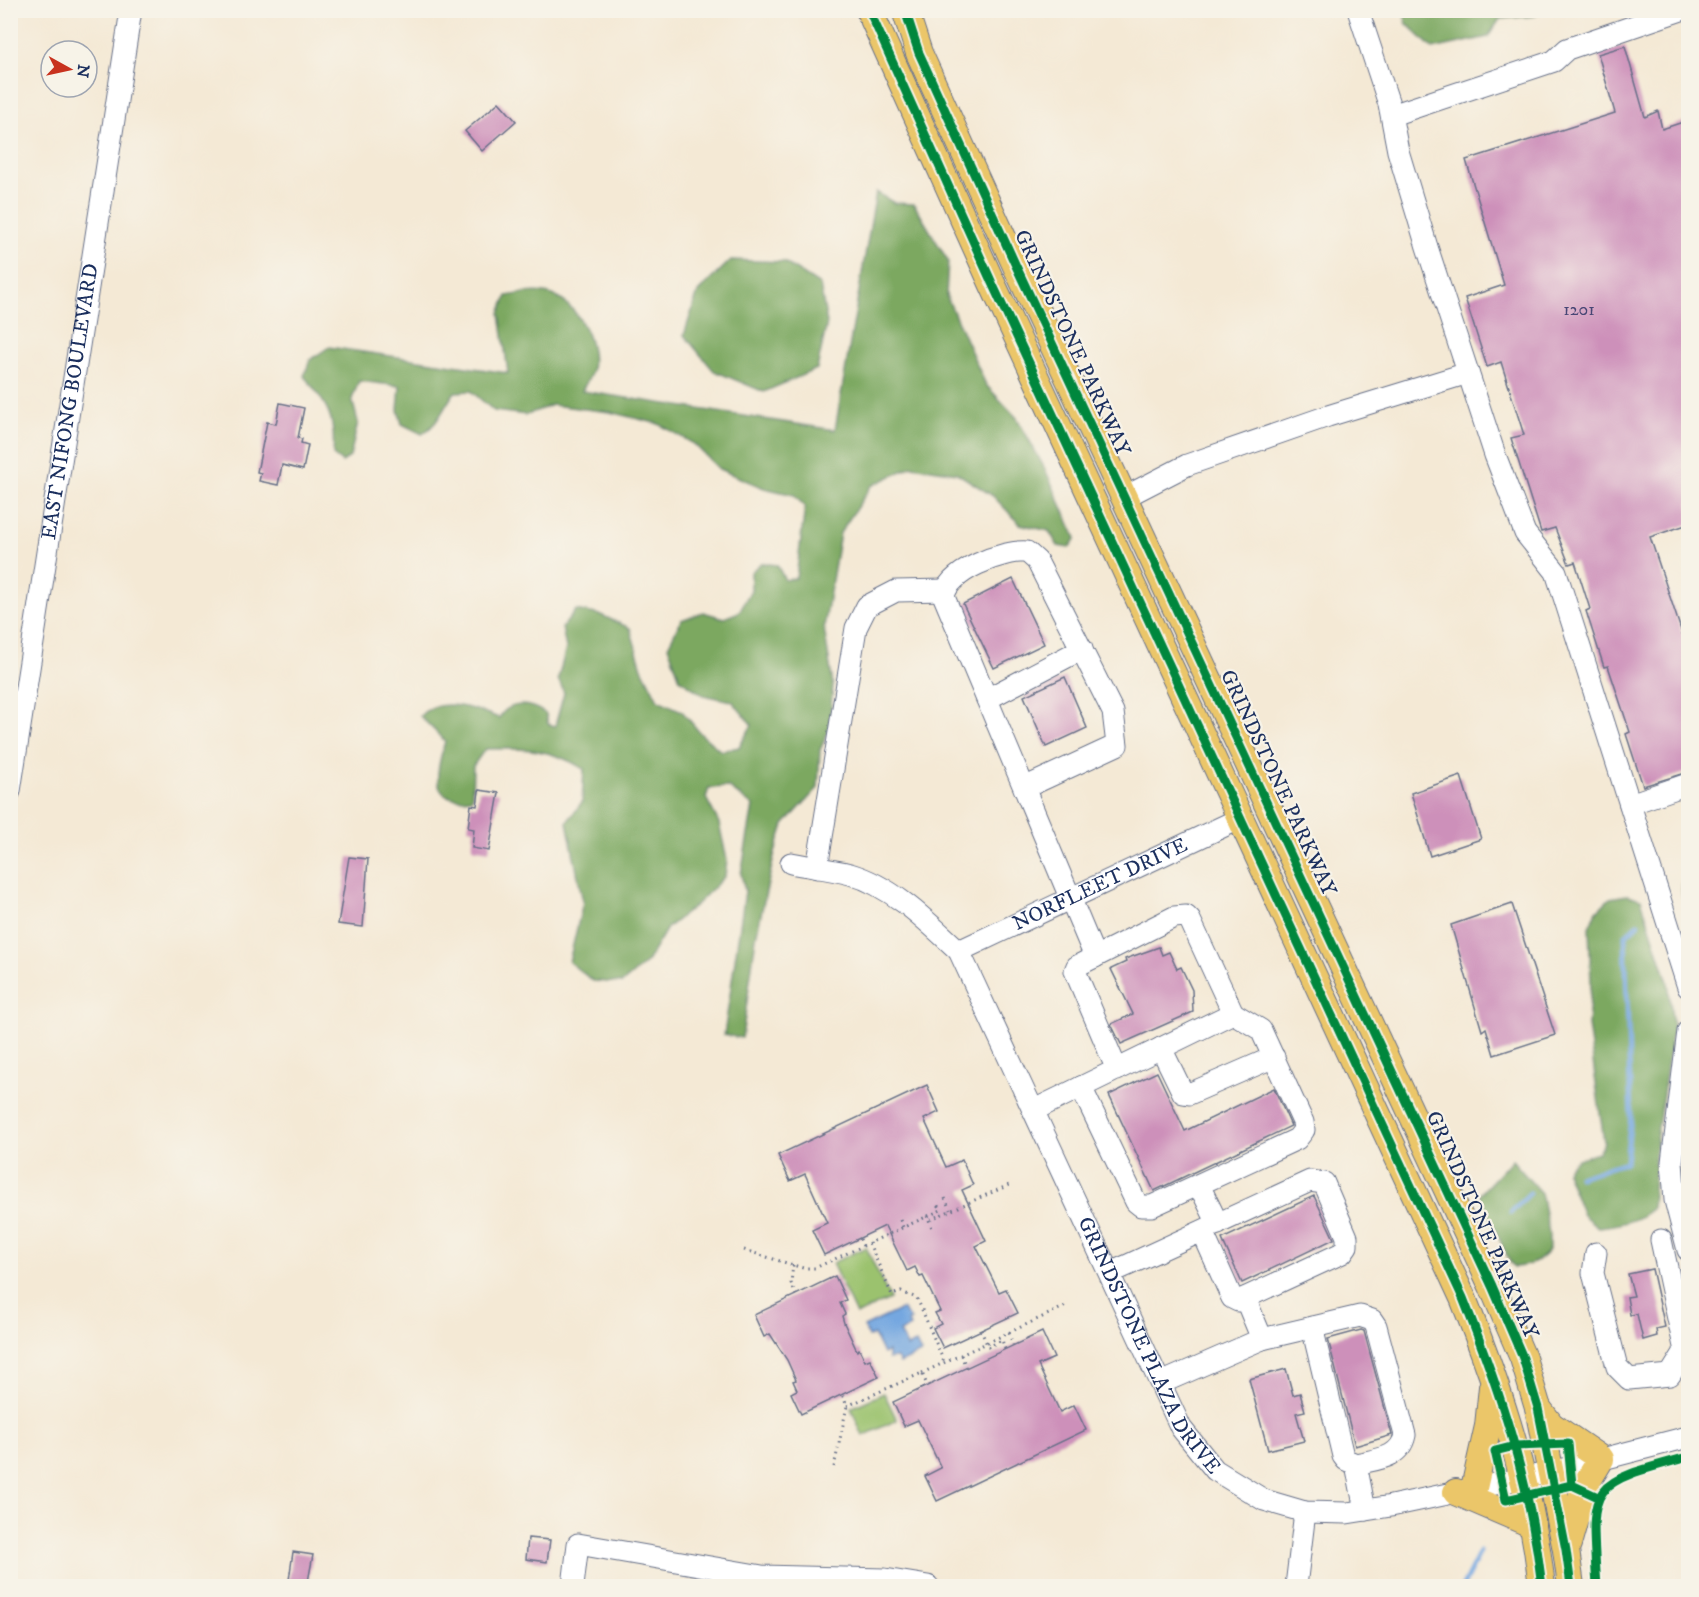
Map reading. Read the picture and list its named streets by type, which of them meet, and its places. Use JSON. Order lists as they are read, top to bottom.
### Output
{
  "streets": {
    "main road": ["GRINDSTONE PARKWAY"],
    "street": ["EAST NIFONG BOULEVARD", "NORFLEET DRIVE", "GRINDSTONE PLAZA DRIVE"]
  },
  "crossings": [
    ["GRINDSTONE PARKWAY", "GRINDSTONE PLAZA DRIVE"],
    ["NORFLEET DRIVE", "GRINDSTONE PLAZA DRIVE"]
  ],
  "house_numbers": ["1201"],
  "north": "right"
}
